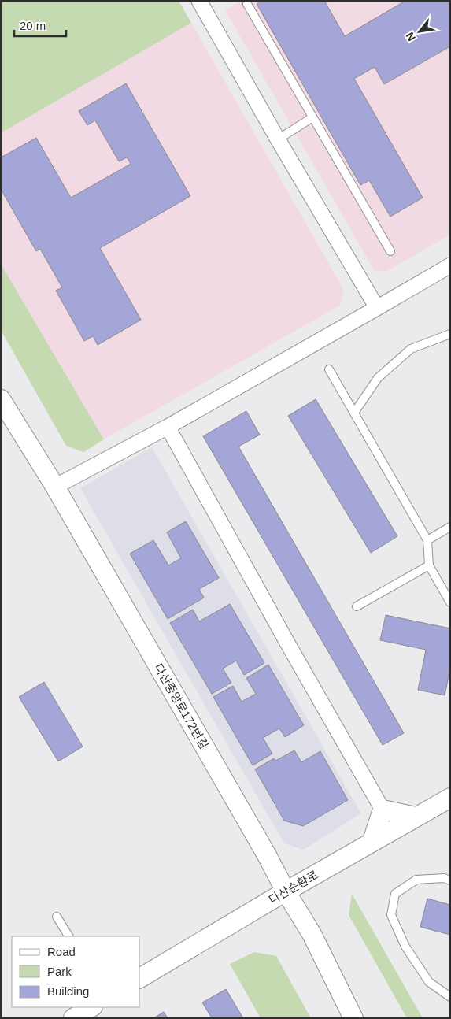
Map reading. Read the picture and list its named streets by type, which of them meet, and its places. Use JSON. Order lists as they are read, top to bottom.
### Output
{
  "streets": {
    "street": ["다산중앙로172번길", "다산순환로"]
  },
  "crossings": [
    ["다산중앙로172번길", "다산순환로"]
  ],
  "legend": ["Road", "Park", "Building"],
  "scale_bar": "20 m",
  "north": "bottom left"
}
